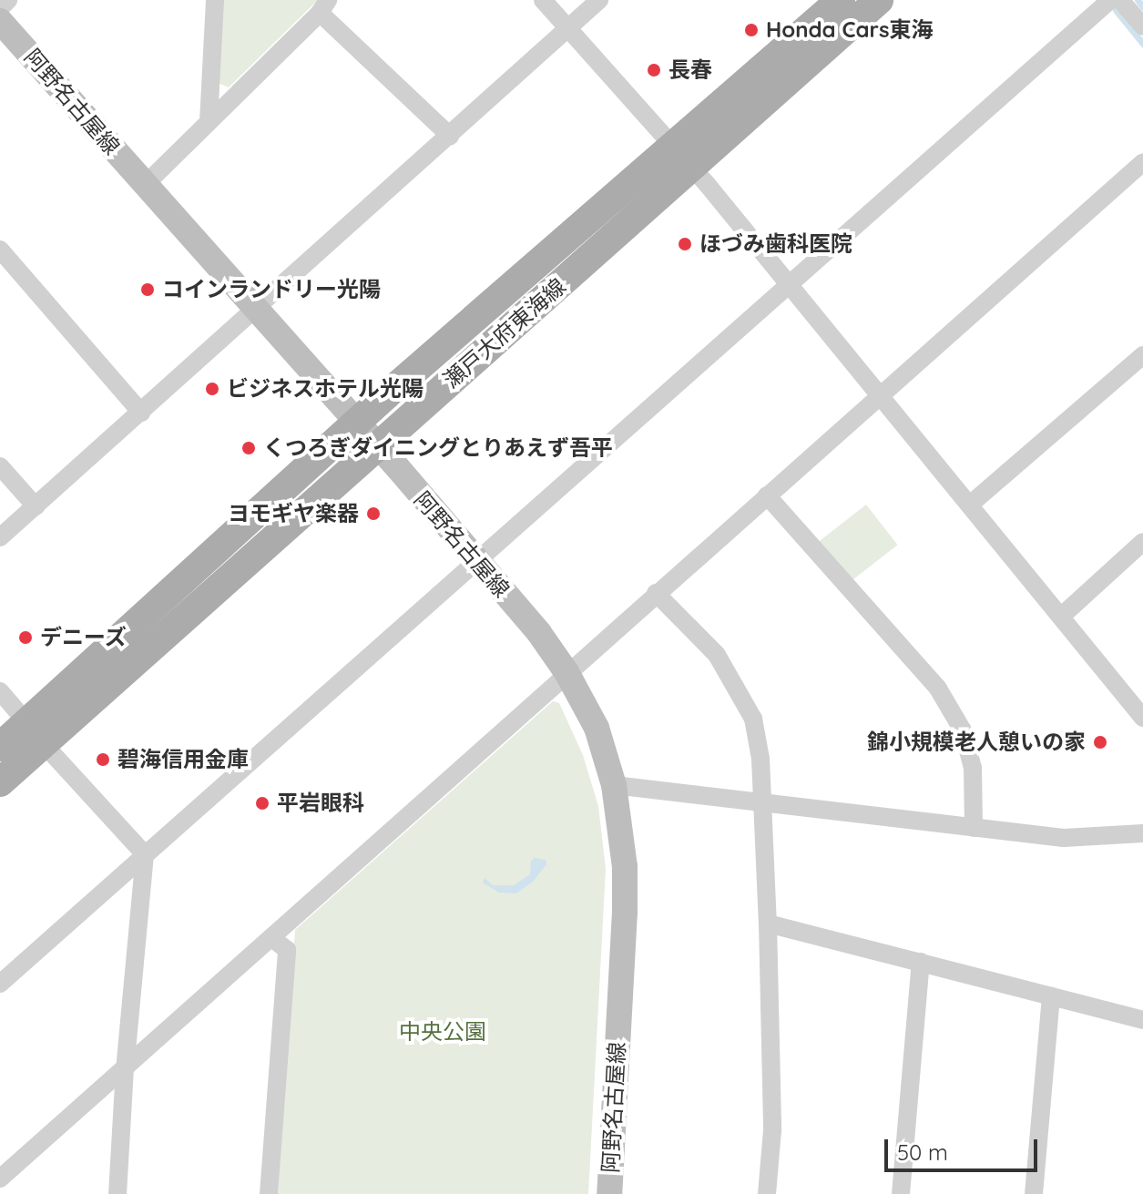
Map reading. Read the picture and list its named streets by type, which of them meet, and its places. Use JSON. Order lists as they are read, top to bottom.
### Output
{
  "streets": {
    "main road": ["阿野名古屋線", "瀬戸大府東海線"]
  },
  "crossings": [
    ["阿野名古屋線", "瀬戸大府東海線"]
  ],
  "parks": ["中央公園"],
  "places": [
    "Honda Cars東海",
    "長春",
    "ほづみ歯科医院",
    "コインランドリー光陽",
    "ビジネスホテル光陽",
    "くつろぎダイニングとりあえず吾平",
    "ヨモギヤ楽器",
    "デニーズ",
    "錦小規模老人憩いの家",
    "碧海信用金庫",
    "平岩眼科"
  ],
  "scale_bar": "50 m"
}
